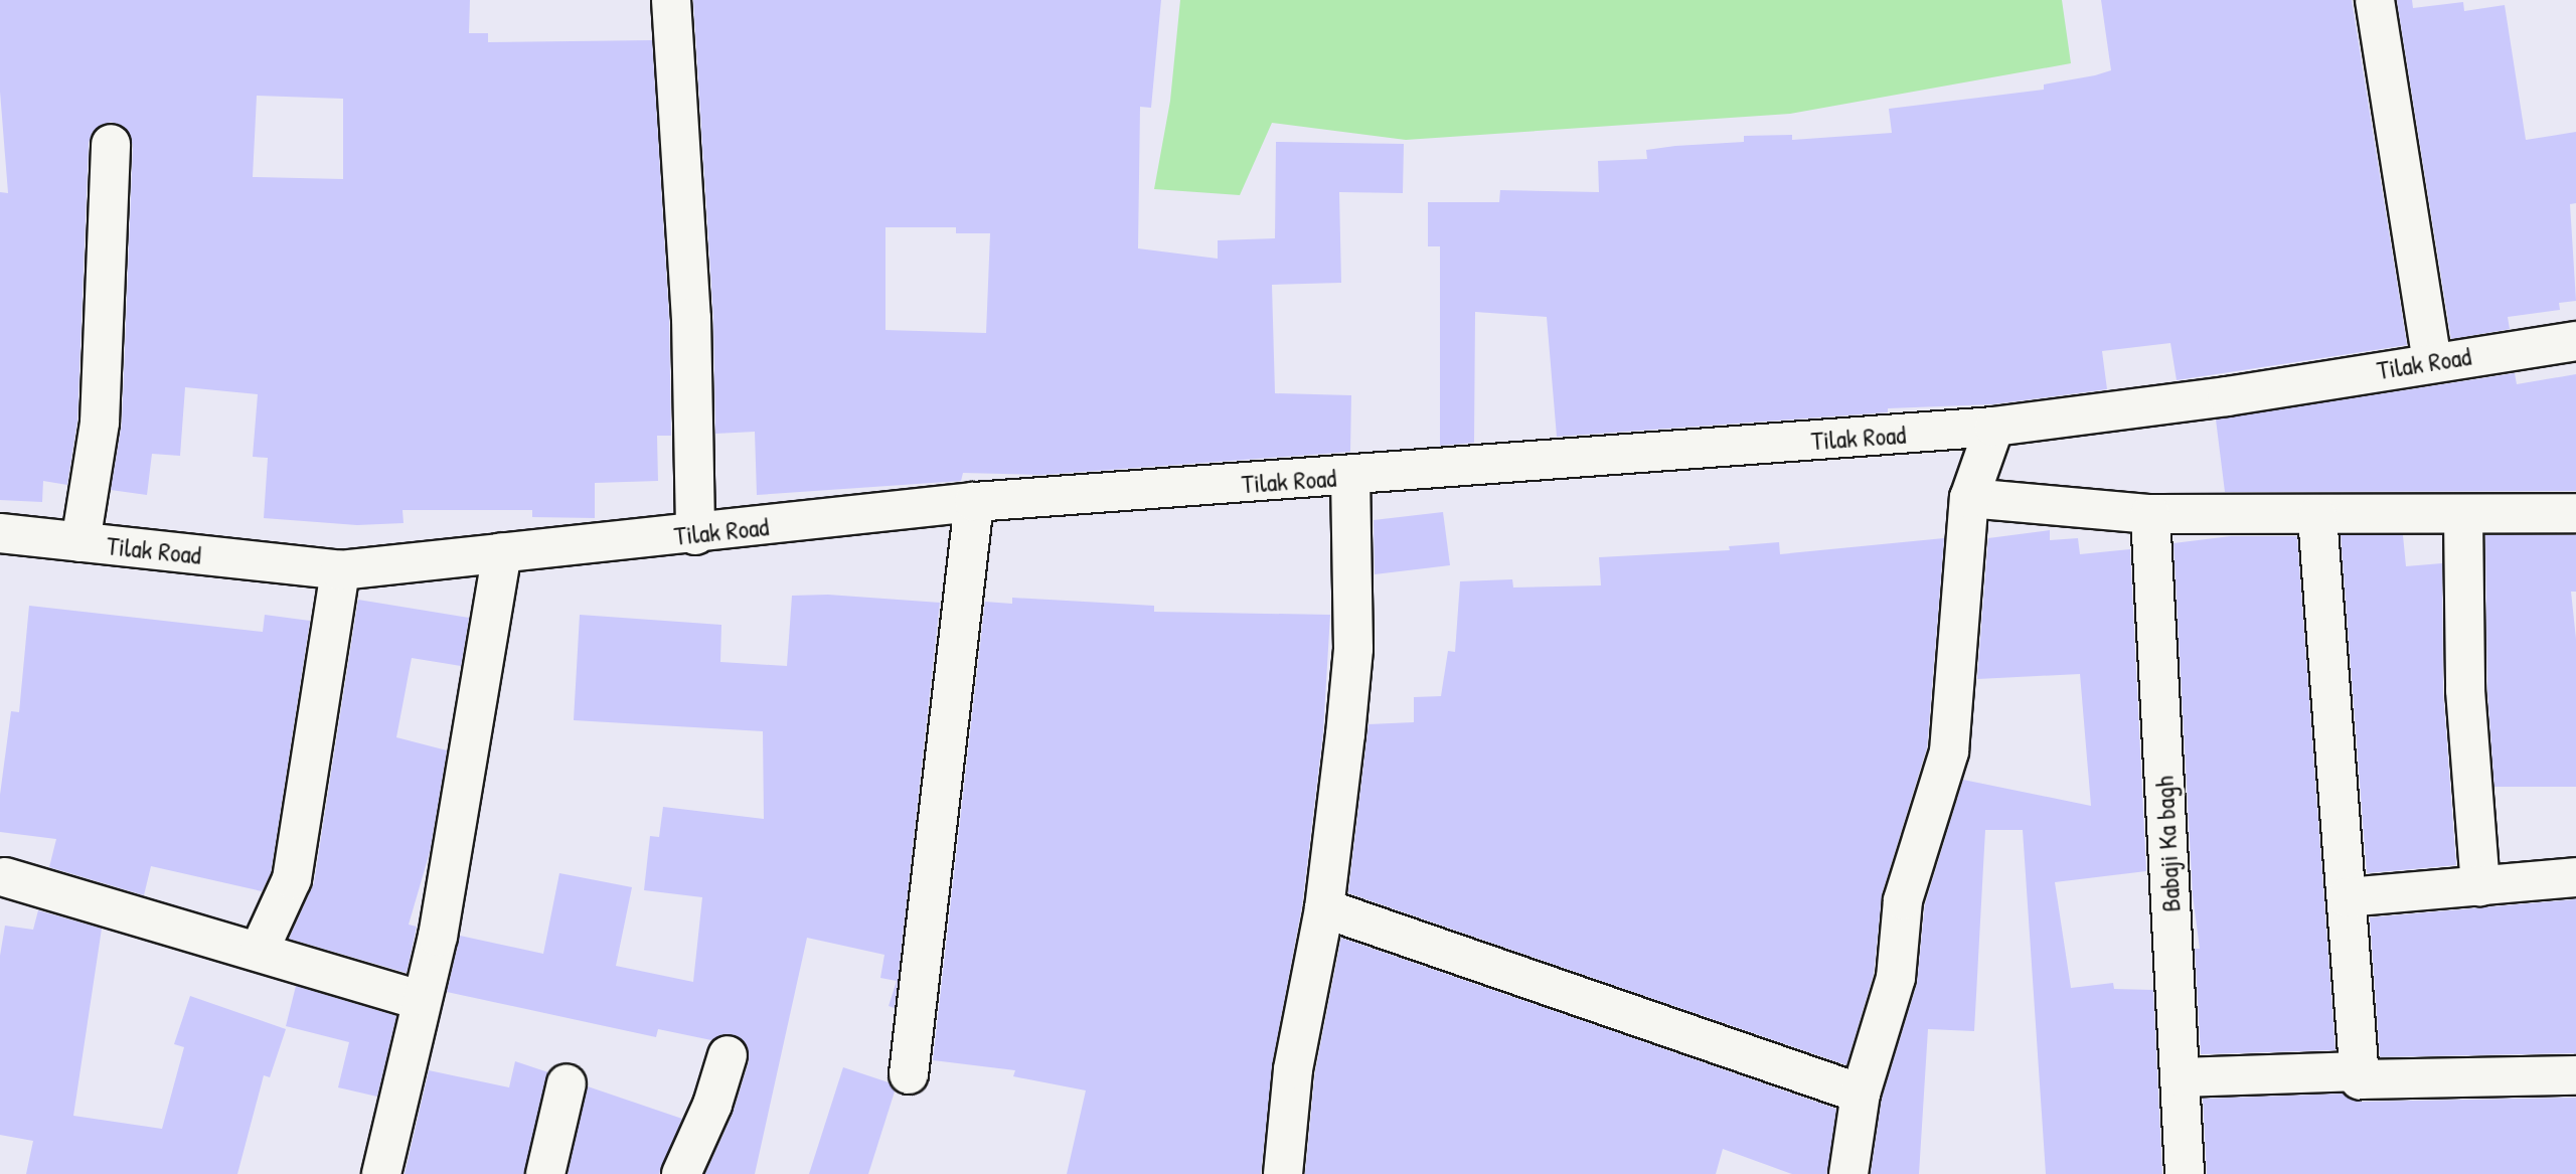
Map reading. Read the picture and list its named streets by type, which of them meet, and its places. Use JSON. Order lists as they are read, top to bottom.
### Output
{
  "streets": {
    "street": ["Tilak Road", "Babaji Ka bagh"]
  }
}
